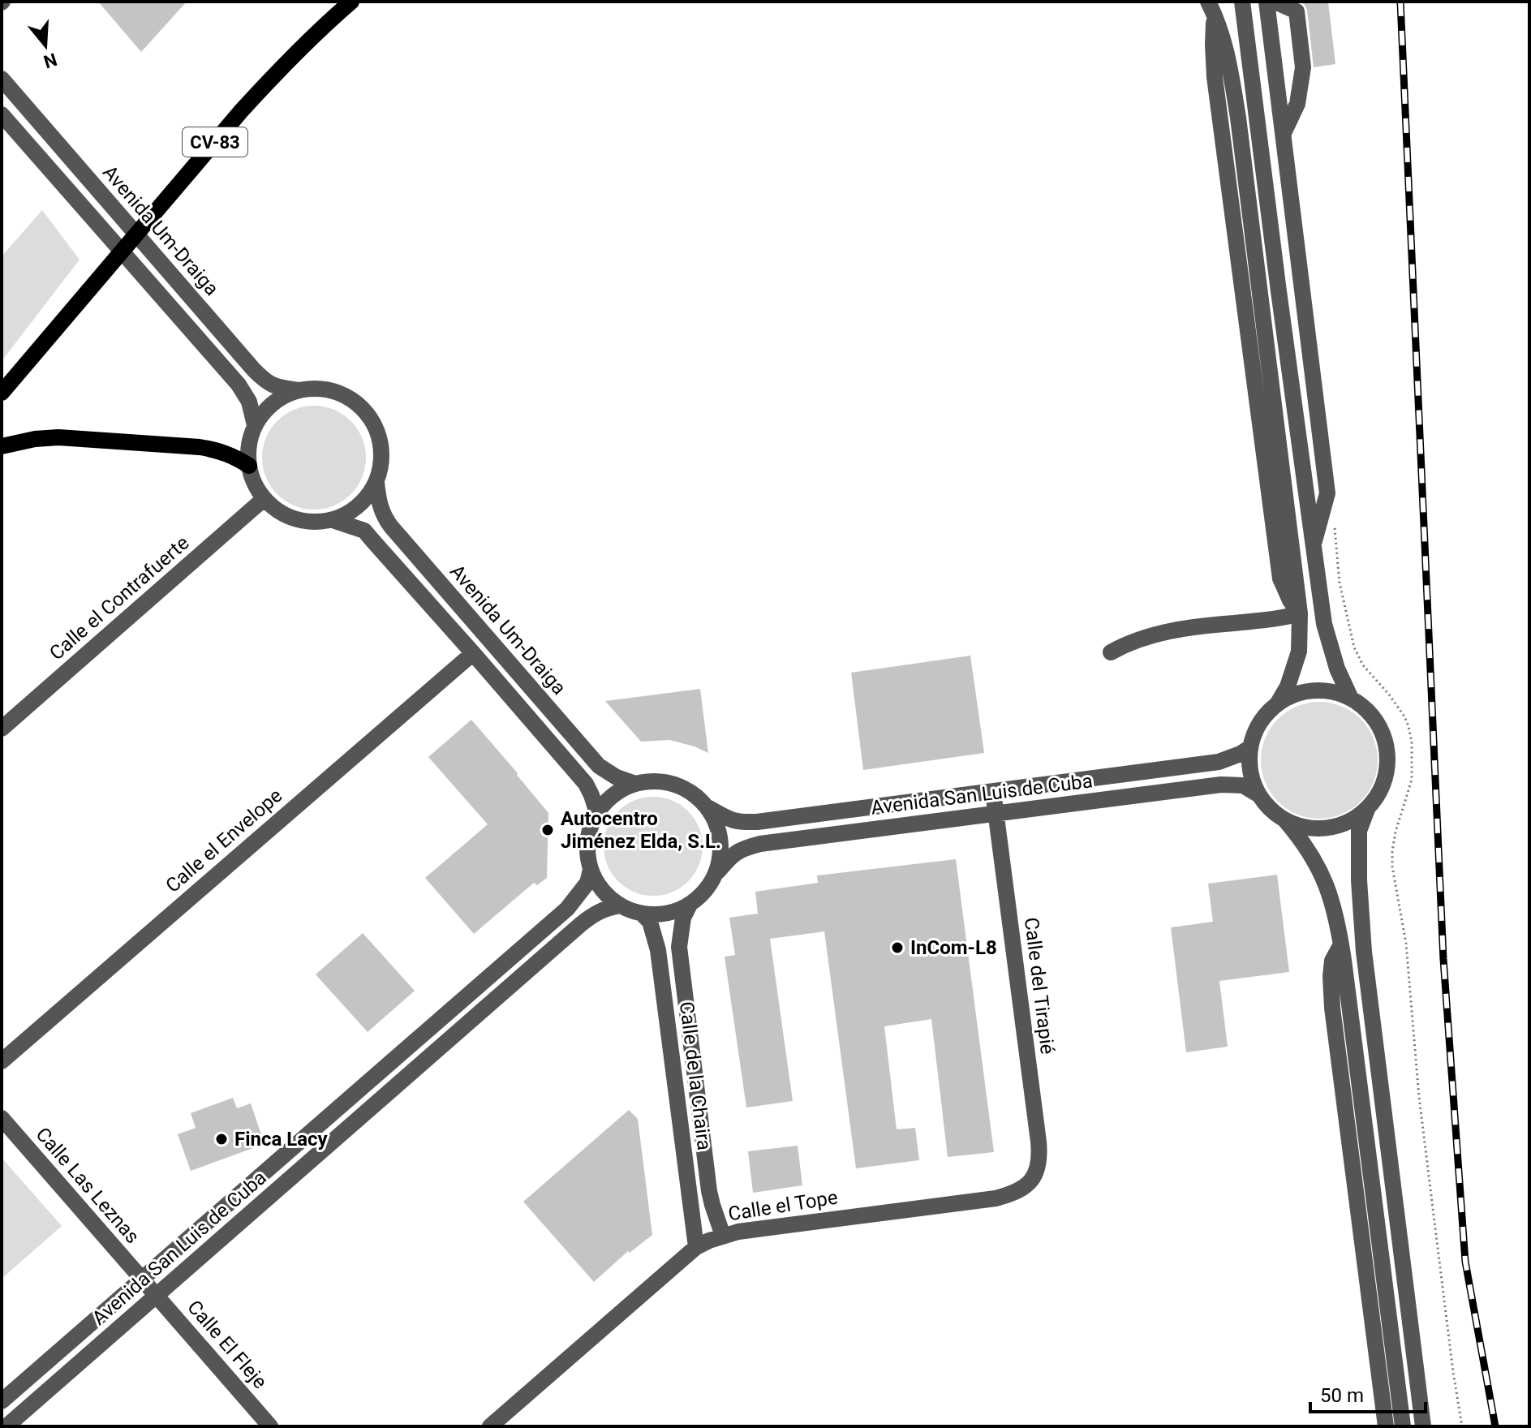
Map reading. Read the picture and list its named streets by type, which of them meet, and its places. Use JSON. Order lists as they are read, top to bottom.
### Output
{
  "streets": {
    "main road": ["CV-83"],
    "street": [
      "Avenida Um-Draiga",
      "Calle el Contrafuerte",
      "Avenida San Luis de Cuba",
      "Calle el Envelope",
      "Calle del Tirapié",
      "Calle de la Chaira",
      "Calle Las Leznas",
      "Calle el Tope",
      "Calle El Fleje"
    ]
  },
  "crossings": [
    ["Avenida Um-Draiga", "Calle el Contrafuerte"],
    ["Avenida Um-Draiga", "Avenida San Luis de Cuba"],
    ["Avenida Um-Draiga", "Calle de la Chaira"],
    ["Avenida San Luis de Cuba", "Calle del Tirapié"],
    ["Avenida San Luis de Cuba", "Calle de la Chaira"],
    ["Avenida San Luis de Cuba", "Calle Las Leznas"],
    ["Avenida San Luis de Cuba", "Calle El Fleje"],
    ["Calle del Tirapié", "Calle el Tope"],
    ["Calle de la Chaira", "Calle el Tope"],
    ["Calle Las Leznas", "Calle El Fleje"]
  ],
  "places": ["Autocentro Jiménez Elda, S.L.", "InCom-L8", "Finca Lacy"],
  "scale_bar": "50 m",
  "north": "bottom"
}
